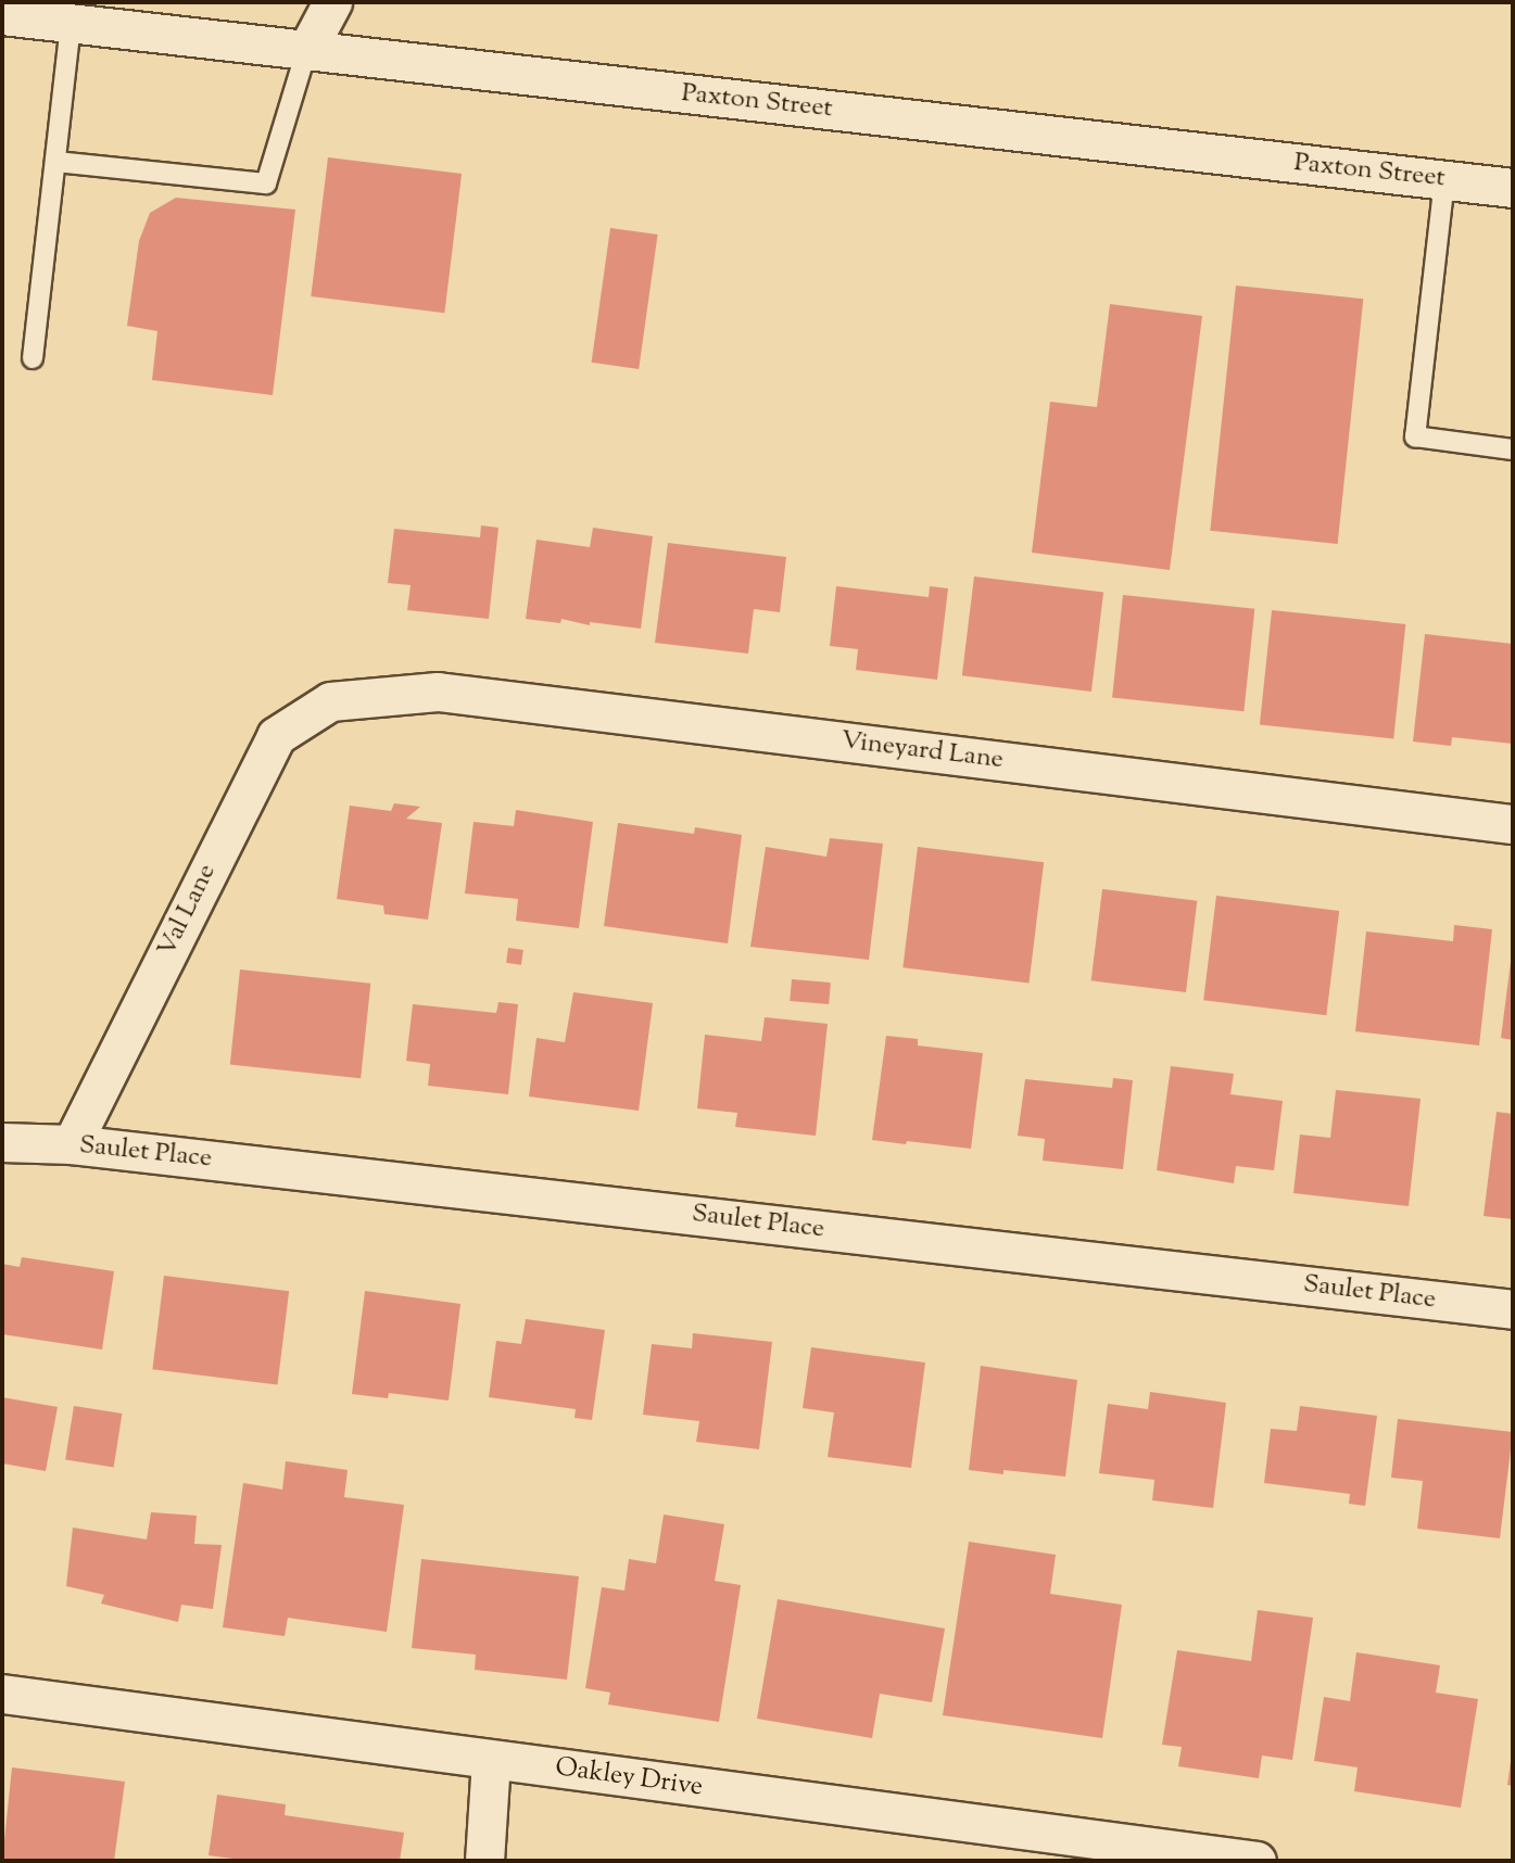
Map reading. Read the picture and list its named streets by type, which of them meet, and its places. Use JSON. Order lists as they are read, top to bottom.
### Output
{
  "streets": {
    "street": [
      "Paxton Street",
      "Vineyard Lane",
      "Val Lane",
      "Saulet Place",
      "Oakley Drive"
    ]
  },
  "crossings": [
    ["Vineyard Lane", "Val Lane"],
    ["Val Lane", "Saulet Place"]
  ]
}
